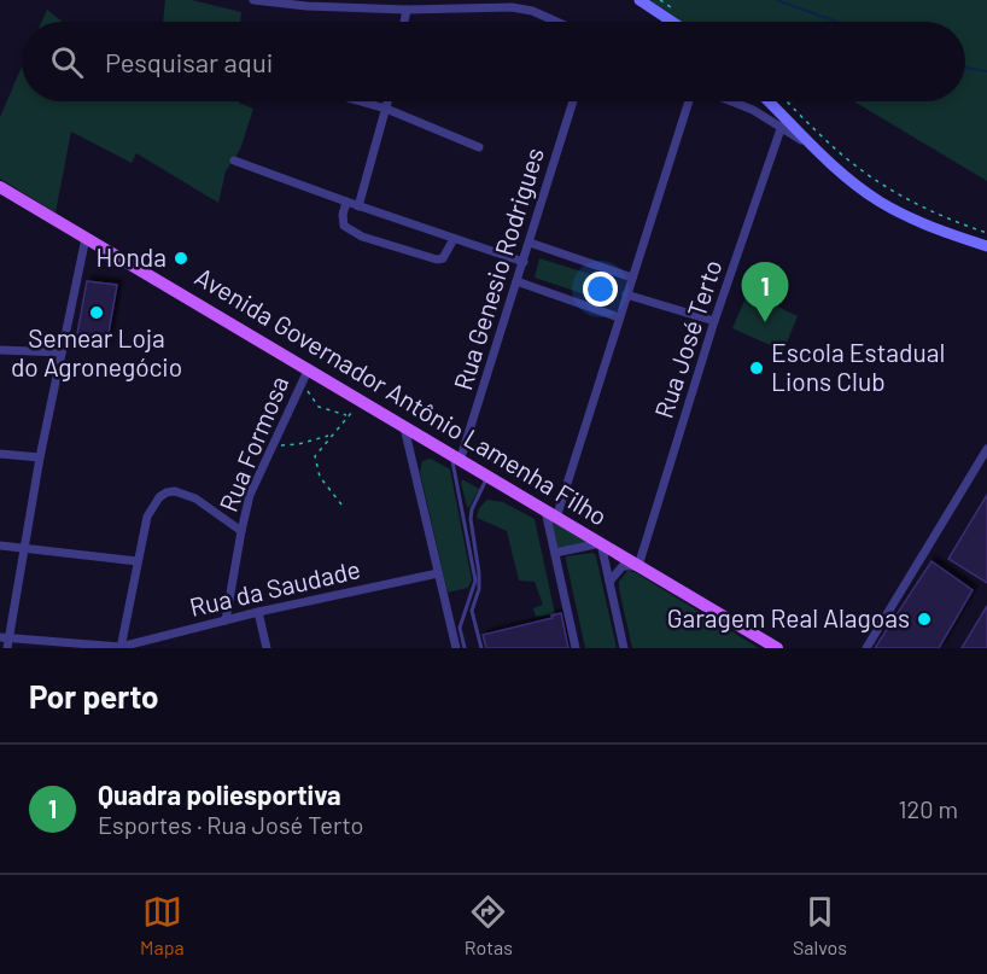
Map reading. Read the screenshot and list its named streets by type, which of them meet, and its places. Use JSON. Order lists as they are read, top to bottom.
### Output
{
  "streets": {
    "main road": ["Avenida Governador Antônio Lamenha Filho"],
    "street": [
      "Rua Genesio Rodrigues",
      "Rua José Terto",
      "Rua Formosa",
      "Rua da Saudade"
    ]
  },
  "crossings": [
    ["Rua Genesio Rodrigues", "Avenida Governador Antônio Lamenha Filho"],
    ["Rua José Terto", "Avenida Governador Antônio Lamenha Filho"],
    ["Avenida Governador Antônio Lamenha Filho", "Rua Formosa"],
    ["Rua Formosa", "Rua da Saudade"]
  ],
  "places": [
    "Honda",
    "Semear Loja do Agronegócio",
    "Escola Estadual Lions Club",
    "Garagem Real Alagoas"
  ],
  "page": {
    "search": "Pesquisar aqui",
    "pins": "1",
    "heading": "Por perto",
    "list": [
      {
        "mark": "1",
        "name": "Quadra poliesportiva",
        "note": "Esportes · Rua José Terto",
        "value": "120 m"
      }
    ],
    "nav": ["Mapa", "Rotas", "Salvos"]
  }
}
